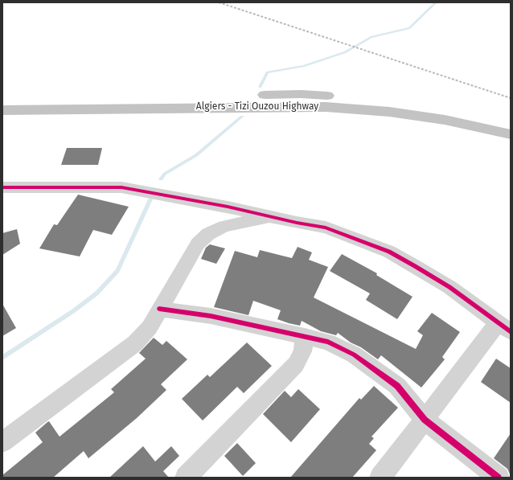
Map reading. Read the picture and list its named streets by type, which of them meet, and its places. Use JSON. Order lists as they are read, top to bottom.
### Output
{
  "streets": {
    "highway": ["Algiers - Tizi Ouzou Highway"]
  }
}
